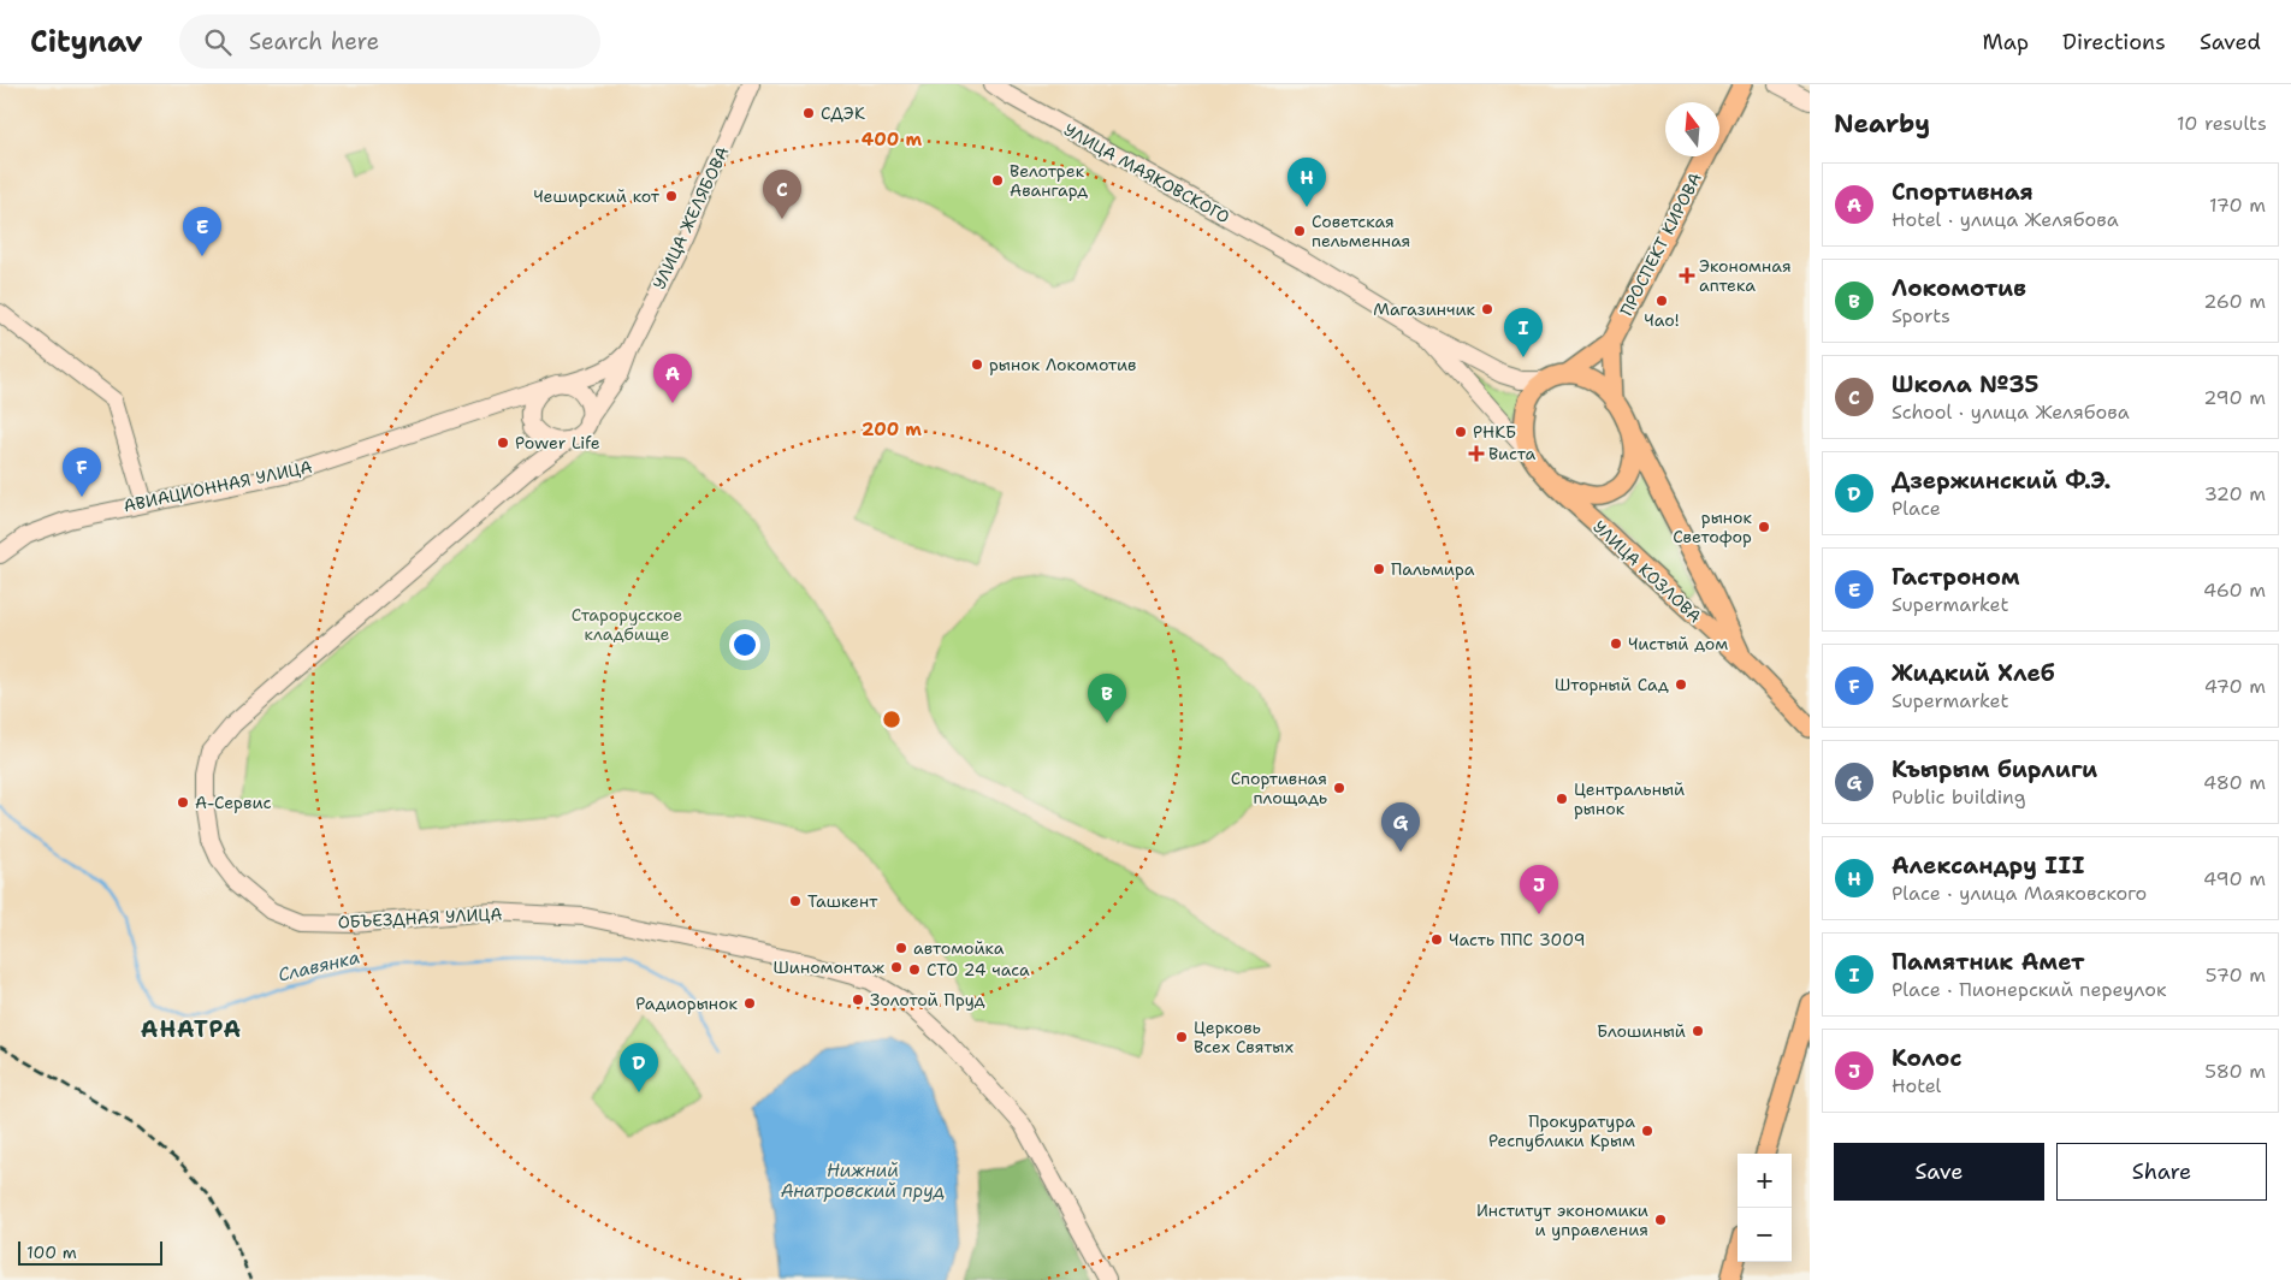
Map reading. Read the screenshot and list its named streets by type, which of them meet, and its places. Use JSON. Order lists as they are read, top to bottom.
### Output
{
  "streets": {
    "main road": [
      "УЛИЦА МАЯКОВСКОГО",
      "УЛИЦА ЖЕЛЯБОВА",
      "ПРОСПЕКТ КИРОВА",
      "АВИАЦИОННАЯ УЛИЦА",
      "УЛИЦА КОЗЛОВА",
      "ОБЪЕЗДНАЯ УЛИЦА"
    ]
  },
  "crossings": [
    ["УЛИЦА ЖЕЛЯБОВА", "АВИАЦИОННАЯ УЛИЦА"],
    ["УЛИЦА ЖЕЛЯБОВА", "ОБЪЕЗДНАЯ УЛИЦА"],
    ["ПРОСПЕКТ КИРОВА", "УЛИЦА КОЗЛОВА"],
    ["АВИАЦИОННАЯ УЛИЦА", "ОБЪЕЗДНАЯ УЛИЦА"]
  ],
  "districts": ["АНАТРА"],
  "water": ["Славянка", "Нижний Анатровский пруд"],
  "parks": ["Старорусское кладбище"],
  "places": {
    "other": [
      "СДЭК",
      "Велотрек Авангард",
      "Чеширский кот",
      "Советская пельменная",
      "Чао!",
      "Магазинчик",
      "рынок Локомотив",
      "РНКБ",
      "Power Life",
      "рынок Светофор",
      "Пальмира",
      "Чистый дом",
      "Шторный Сад",
      "Спортивная площадь",
      "Центральный рынок",
      "А-Сервис",
      "Ташкент",
      "Часть ППС 3009",
      "автомойка",
      "Шиномонтаж",
      "СТО 24 часа",
      "Золотой Пруд",
      "Радиорынок",
      "Блошиный",
      "Церковь Всех Святых",
      "Прокуратура Республики Крым",
      "Институт экономики и управления"
    ],
    "health": ["Экономная аптека", "Виста"]
  },
  "scale_bar": "100 m",
  "north": "top",
  "page": {
    "header": "Citynav",
    "search": "Search here",
    "nav": ["Map", "Directions", "Saved"],
    "heading": ["Nearby", "10 results"],
    "pins": [
      "H",
      "C",
      "E",
      "I",
      "A",
      "F",
      "B",
      "G",
      "J",
      "D"
    ],
    "list": [
      {
        "mark": "A",
        "name": "Спортивная",
        "note": "Hotel · улица Желябова",
        "value": "170 m"
      },
      {
        "mark": "B",
        "name": "Локомотив",
        "note": "Sports",
        "value": "260 m"
      },
      {
        "mark": "C",
        "name": "Школа №35",
        "note": "School · улица Желябова",
        "value": "290 m"
      },
      {
        "mark": "D",
        "name": "Дзержинский Ф.Э.",
        "note": "Place",
        "value": "320 m"
      },
      {
        "mark": "E",
        "name": "Гастроном",
        "note": "Supermarket",
        "value": "460 m"
      },
      {
        "mark": "F",
        "name": "Жидкий Хлеб",
        "note": "Supermarket",
        "value": "470 m"
      },
      {
        "mark": "G",
        "name": "Къырым бирлиги",
        "note": "Public building",
        "value": "480 m"
      },
      {
        "mark": "H",
        "name": "Александру III",
        "note": "Place · улица Маяковского",
        "value": "490 m"
      },
      {
        "mark": "I",
        "name": "Памятник Амет",
        "note": "Place · Пионерский переулок",
        "value": "570 m"
      },
      {
        "mark": "J",
        "name": "Колос",
        "note": "Hotel",
        "value": "580 m"
      }
    ],
    "buttons": ["Save", "Share"],
    "map_buttons": ["+", "−"],
    "scale": "100 m"
  },
  "rings": ["400 m", "200 m"]
}
